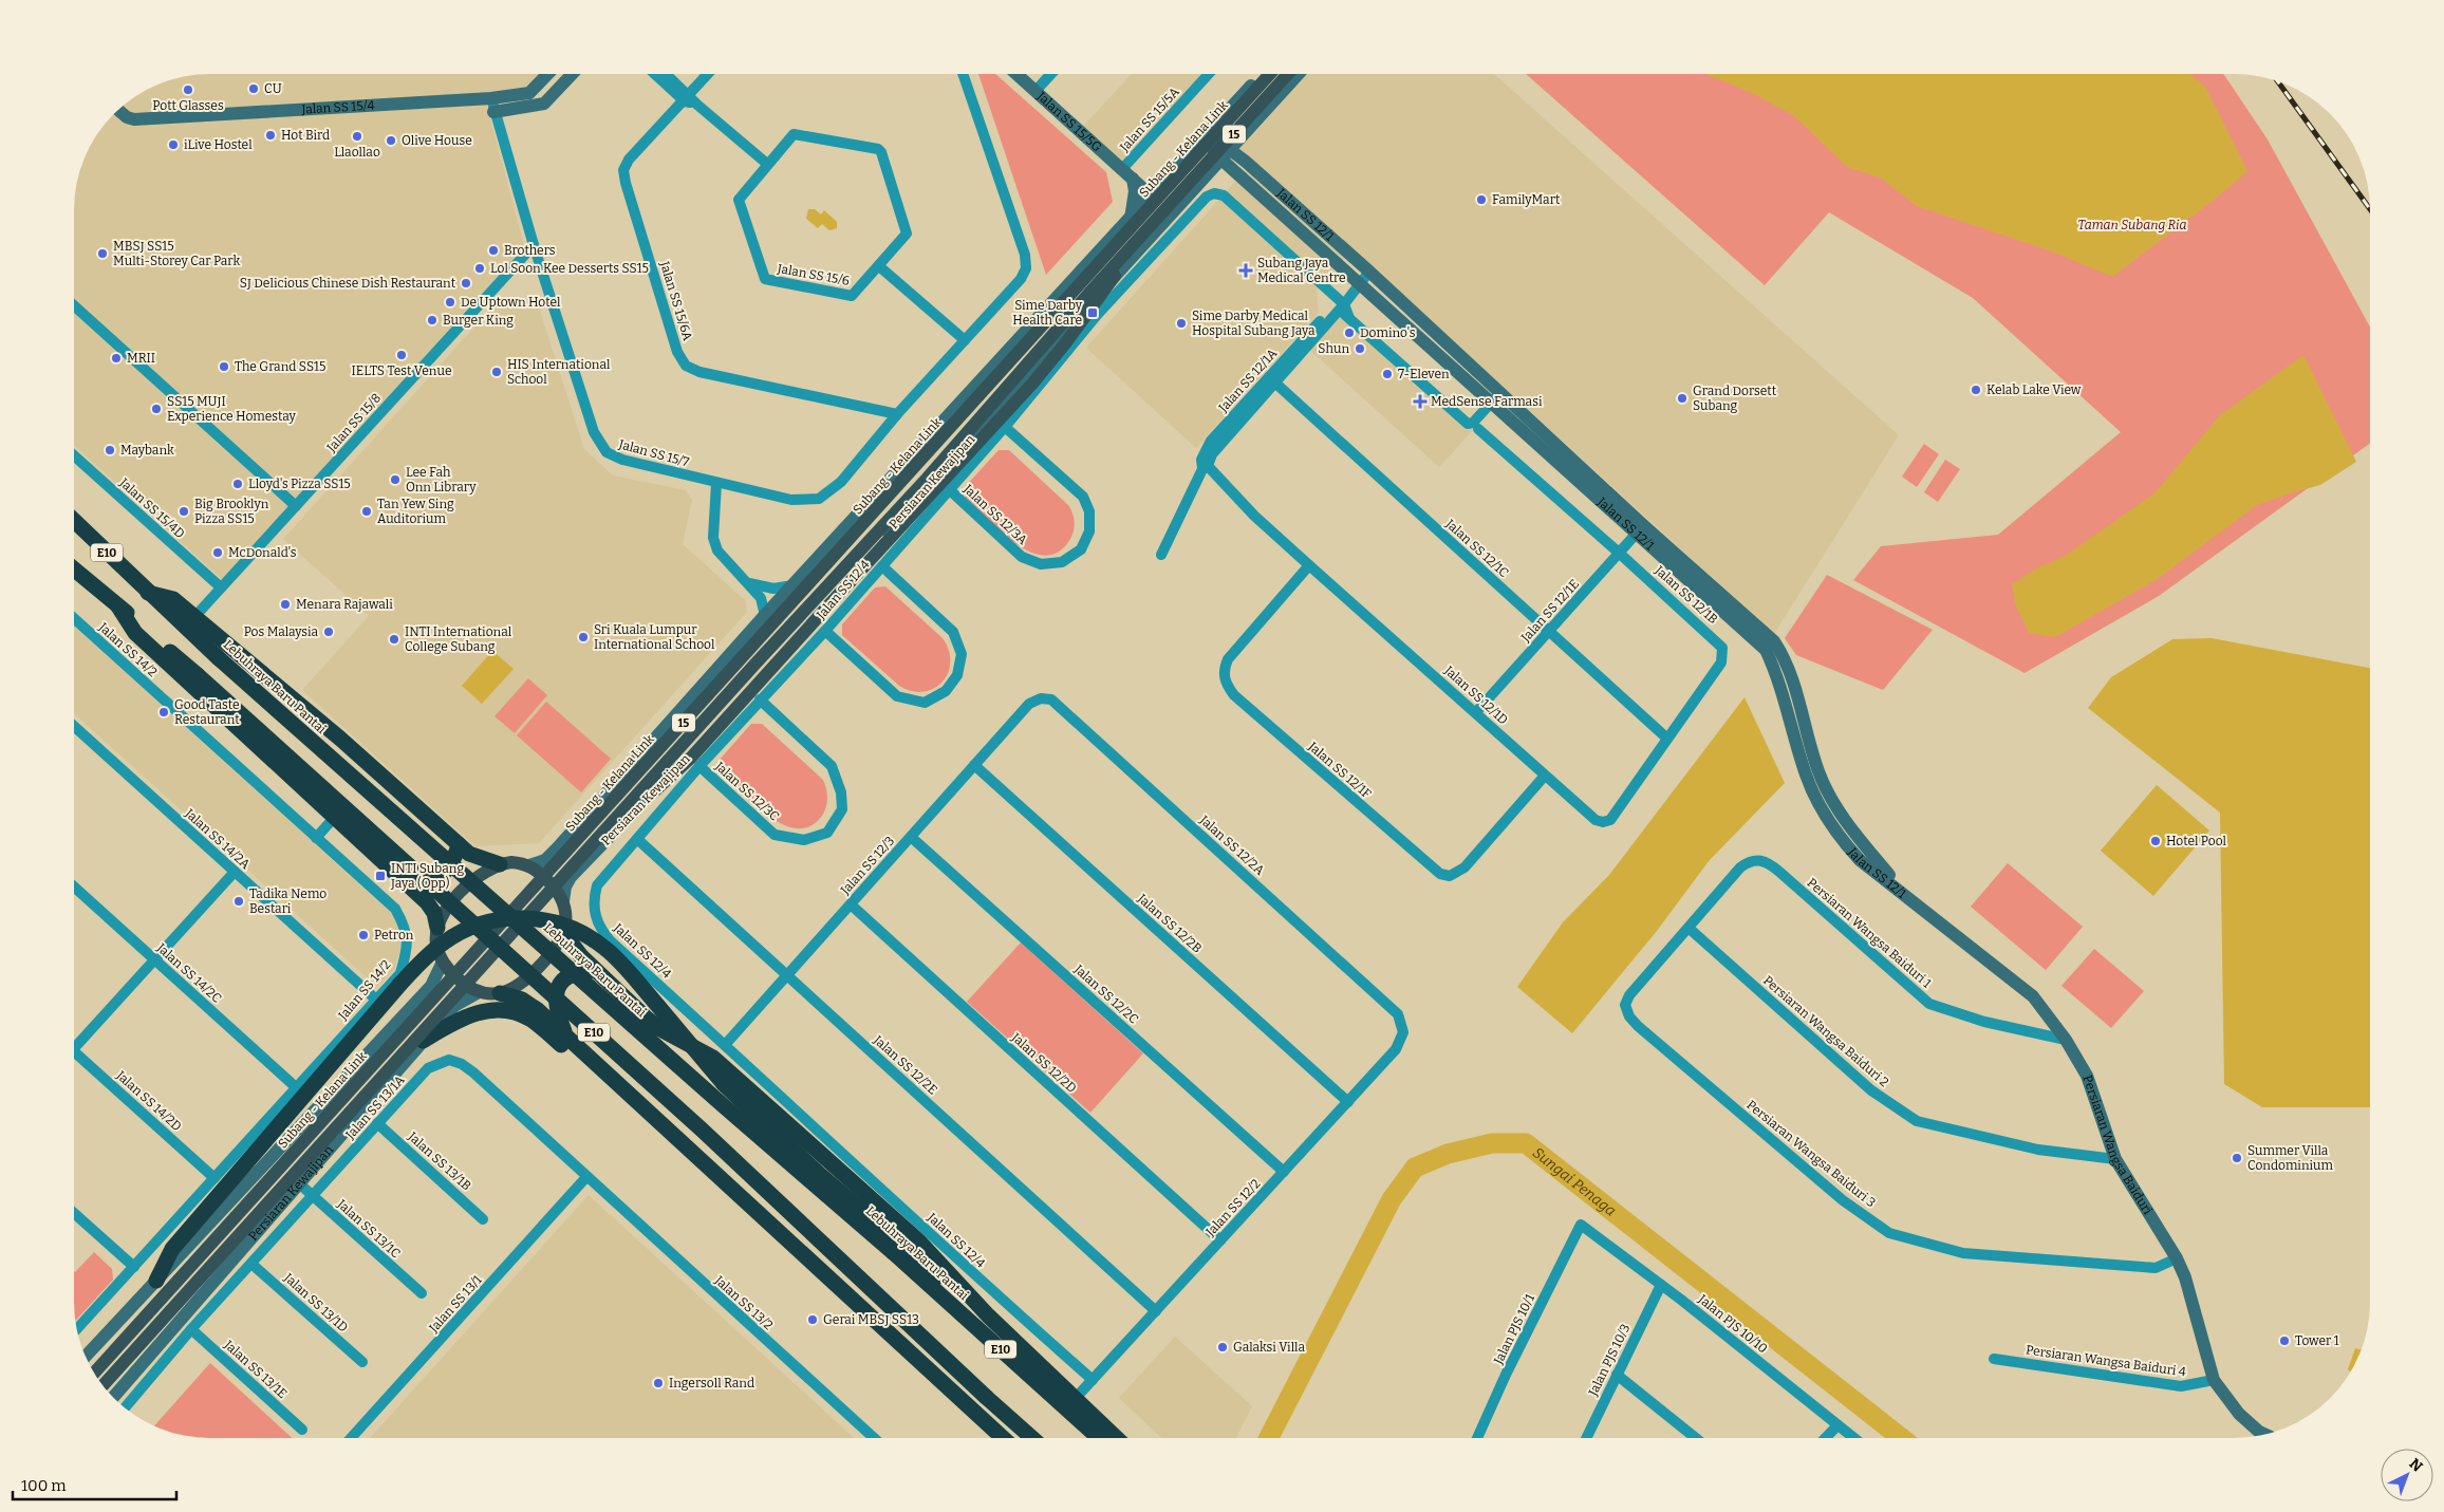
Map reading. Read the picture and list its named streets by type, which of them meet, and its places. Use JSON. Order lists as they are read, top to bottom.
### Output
{
  "streets": {
    "highway": ["E10", "Lebuhraya Baru Pantai"],
    "main road": [
      "Jalan SS 15/4",
      "Jalan SS 15/5G",
      "15",
      "Subang - Kelana Link",
      "Jalan SS 12/1",
      "Persiaran Kewajipan",
      "Persiaran Wangsa Baiduri"
    ],
    "street": [
      "Jalan SS 15/5A",
      "Jalan SS 15/6",
      "Jalan SS 15/6A",
      "Jalan SS 12/1A",
      "Jalan SS 15/8",
      "Jalan SS 15/7",
      "Jalan SS 15/4D",
      "Jalan SS 12/3A",
      "Jalan SS 12/1C",
      "Jalan SS 12/4",
      "Jalan SS 12/1B",
      "Jalan SS 12/1E",
      "Jalan SS 14/2",
      "Jalan SS 12/1D",
      "Jalan SS 12/1F",
      "Jalan SS 12/3C",
      "Jalan SS 14/2A",
      "Jalan SS 12/2A",
      "Jalan SS 12/3",
      "Jalan SS 12/2B",
      "Persiaran Wangsa Baiduri 1",
      "Jalan SS 14/2C",
      "Jalan SS 12/2C",
      "Persiaran Wangsa Baiduri 2",
      "Jalan SS 12/2D",
      "Jalan SS 12/2E",
      "Jalan SS 14/2D",
      "Jalan SS 13/1A",
      "Persiaran Wangsa Baiduri 3",
      "Jalan SS 13/1B",
      "Jalan SS 12/2",
      "Jalan SS 13/1C",
      "Jalan SS 13/1D",
      "Jalan SS 13/2",
      "Jalan SS 13/1",
      "Jalan PJS 10/10",
      "Jalan PJS 10/1",
      "Jalan PJS 10/3",
      "Persiaran Wangsa Baiduri 4",
      "Jalan SS 13/1E"
    ]
  },
  "crossings": [
    ["Jalan SS 15/4", "Jalan SS 15/7"],
    ["Jalan SS 15/5A", "Jalan SS 15/5G"],
    ["15", "Subang - Kelana Link"],
    ["Jalan SS 12/1", "Jalan SS 12/1A"],
    ["Jalan SS 12/1", "Persiaran Kewajipan"],
    ["Jalan SS 12/1", "Jalan SS 12/1E"],
    ["Jalan SS 12/1", "Persiaran Wangsa Baiduri"],
    ["Jalan SS 15/6A", "Jalan SS 15/7"],
    ["Jalan SS 12/1A", "Jalan SS 12/1C"],
    ["Jalan SS 12/1A", "Jalan SS 12/4"],
    ["Jalan SS 12/1A", "Jalan SS 12/1D"],
    ["Jalan SS 15/8", "Jalan SS 15/7"],
    ["Jalan SS 15/8", "Jalan SS 15/4D"],
    ["Persiaran Kewajipan", "Jalan SS 13/1C"],
    ["Jalan SS 12/3A", "Jalan SS 12/4"],
    ["Jalan SS 12/1C", "Jalan SS 12/1B"],
    ["Jalan SS 12/1C", "Jalan SS 12/1E"],
    ["Jalan SS 12/1C", "Jalan SS 12/1D"],
    ["Jalan SS 12/4", "Jalan SS 12/3C"],
    ["Jalan SS 12/4", "Jalan SS 12/3"],
    ["Jalan SS 12/4", "Jalan SS 12/2E"],
    ["Jalan SS 12/4", "Jalan SS 12/2"],
    ["Jalan SS 12/1B", "Jalan SS 12/1E"],
    ["Jalan SS 12/1B", "Jalan SS 12/1D"],
    ["Jalan SS 12/1E", "Jalan SS 12/1D"],
    ["Jalan SS 14/2", "Jalan SS 14/2A"],
    ["Jalan SS 14/2", "Jalan SS 14/2C"],
    ["Jalan SS 14/2", "Jalan SS 14/2D"],
    ["Jalan SS 12/1D", "Jalan SS 12/1F"],
    ["Jalan SS 12/2A", "Jalan SS 12/3"],
    ["Jalan SS 12/2A", "Jalan SS 12/2"],
    ["Jalan SS 12/3", "Jalan SS 12/2B"],
    ["Jalan SS 12/3", "Jalan SS 12/2C"],
    ["Jalan SS 12/3", "Jalan SS 12/2D"],
    ["Jalan SS 12/3", "Jalan SS 12/2E"],
    ["Jalan SS 12/2B", "Jalan SS 12/2"],
    ["Persiaran Wangsa Baiduri 1", "Persiaran Wangsa Baiduri 2"],
    ["Persiaran Wangsa Baiduri 1", "Persiaran Wangsa Baiduri"],
    ["Persiaran Wangsa Baiduri 1", "Persiaran Wangsa Baiduri 3"],
    ["Jalan SS 12/2C", "Jalan SS 12/2"],
    ["Persiaran Wangsa Baiduri 2", "Persiaran Wangsa Baiduri"],
    ["Persiaran Wangsa Baiduri 2", "Persiaran Wangsa Baiduri 3"],
    ["Jalan SS 12/2D", "Jalan SS 12/2"],
    ["Jalan SS 12/2E", "Jalan SS 12/2"],
    ["Jalan SS 13/1A", "Jalan SS 13/1B"],
    ["Jalan SS 13/1A", "Jalan SS 13/1C"],
    ["Jalan SS 13/1A", "Jalan SS 13/1D"],
    ["Jalan SS 13/1A", "Jalan SS 13/2"],
    ["Jalan SS 13/1A", "Jalan SS 13/1"],
    ["Jalan SS 13/1A", "Jalan SS 13/1E"],
    ["Persiaran Wangsa Baiduri", "Persiaran Wangsa Baiduri 3"],
    ["Persiaran Wangsa Baiduri", "Persiaran Wangsa Baiduri 4"],
    ["Jalan SS 13/2", "Jalan SS 13/1"],
    ["Jalan PJS 10/10", "Jalan PJS 10/1"],
    ["Jalan PJS 10/10", "Jalan PJS 10/3"]
  ],
  "water": ["Sungai Penaga"],
  "parks": ["Taman Subang Ria"],
  "places": {
    "other": [
      "CU",
      "Pott Glasses",
      "Hot Bird",
      "Llaollao",
      "Olive House",
      "iLive Hostel",
      "FamilyMart",
      "Brothers",
      "MBSJ SS15 Multi-Storey Car Park",
      "Lol Soon Kee Desserts SS15",
      "SJ Delicious Chinese Dish Restaurant",
      "De Uptown Hotel",
      "Burger King",
      "Sime Darby Medical Hospital Subang Jaya",
      "Domino's",
      "Shun",
      "IELTS Test Venue",
      "MRII",
      "The Grand SS15",
      "HIS International School",
      "7-Eleven",
      "Kelab Lake View",
      "Grand Dorsett Subang",
      "SS15 MUJI Experience Homestay",
      "Maybank",
      "Lee Fah Onn Library",
      "Lloyd's Pizza SS15",
      "Big Brooklyn Pizza SS15",
      "Tan Yew Sing Auditorium",
      "McDonald's",
      "Menara Rajawali",
      "Pos Malaysia",
      "Sri Kuala Lumpur International School",
      "INTI International College Subang",
      "Good Taste Restaurant",
      "Hotel Pool",
      "Tadika Nemo Bestari",
      "Petron",
      "Summer Villa Condominium",
      "Gerai MBSJ SS13",
      "Tower 1",
      "Galaksi Villa",
      "Ingersoll Rand"
    ],
    "health": ["Subang Jaya Medical Centre", "MedSense Farmasi"],
    "transit": ["Sime Darby Health Care", "INTI Subang Jaya (Opp)"]
  },
  "scale_bar": "100 m",
  "north": "top right"
}
